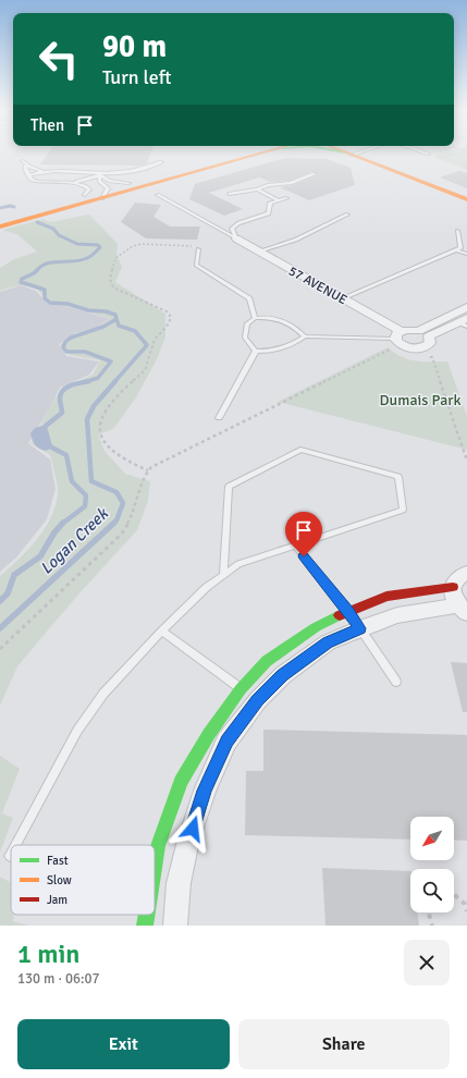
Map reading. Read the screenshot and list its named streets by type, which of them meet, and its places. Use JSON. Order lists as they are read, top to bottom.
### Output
{
  "streets": {
    "street": ["57 AVENUE"]
  },
  "water": ["Logan Creek"],
  "parks": ["Dumais Park"],
  "legend": ["Fast", "Slow", "Jam"],
  "north": "bottom left",
  "page": {
    "turn": ["90 m", "Turn left"],
    "then": "Then",
    "heading": ["1 min", "130 m · 06:07"],
    "buttons": ["Exit", "Share"]
  }
}
